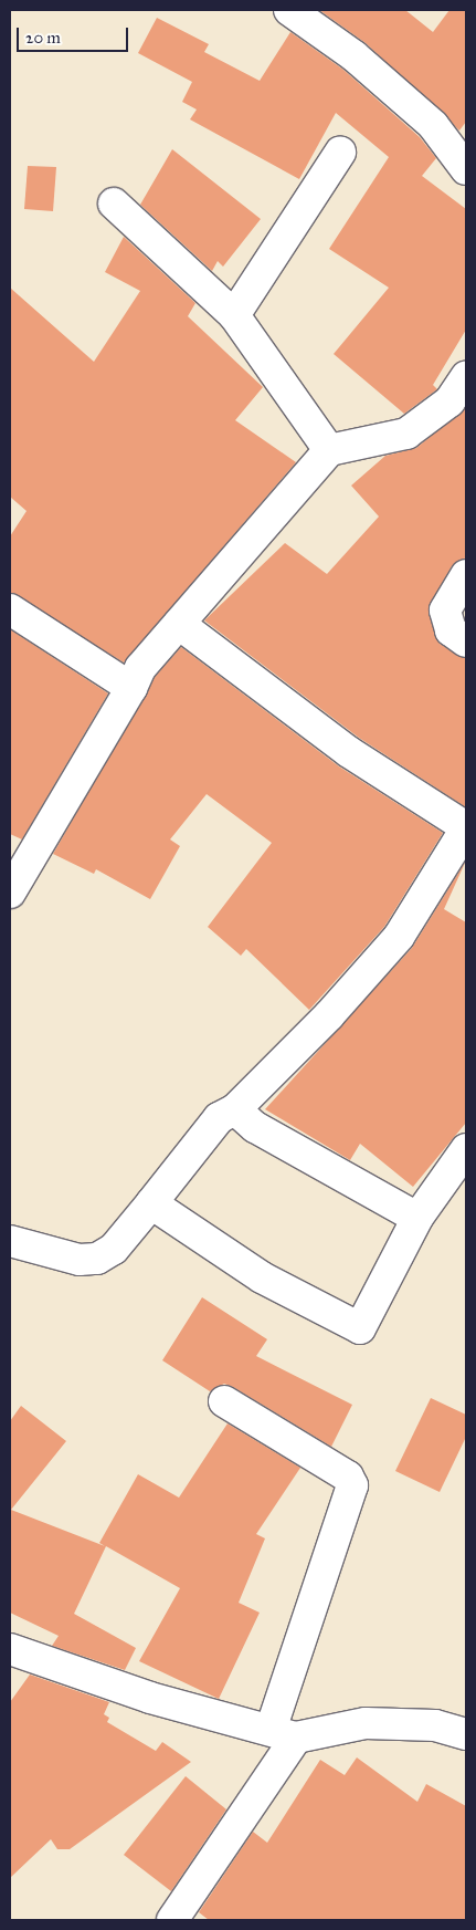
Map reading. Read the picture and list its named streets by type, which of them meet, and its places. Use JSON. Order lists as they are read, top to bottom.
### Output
{
  "scale_bar": "20 m"
}
